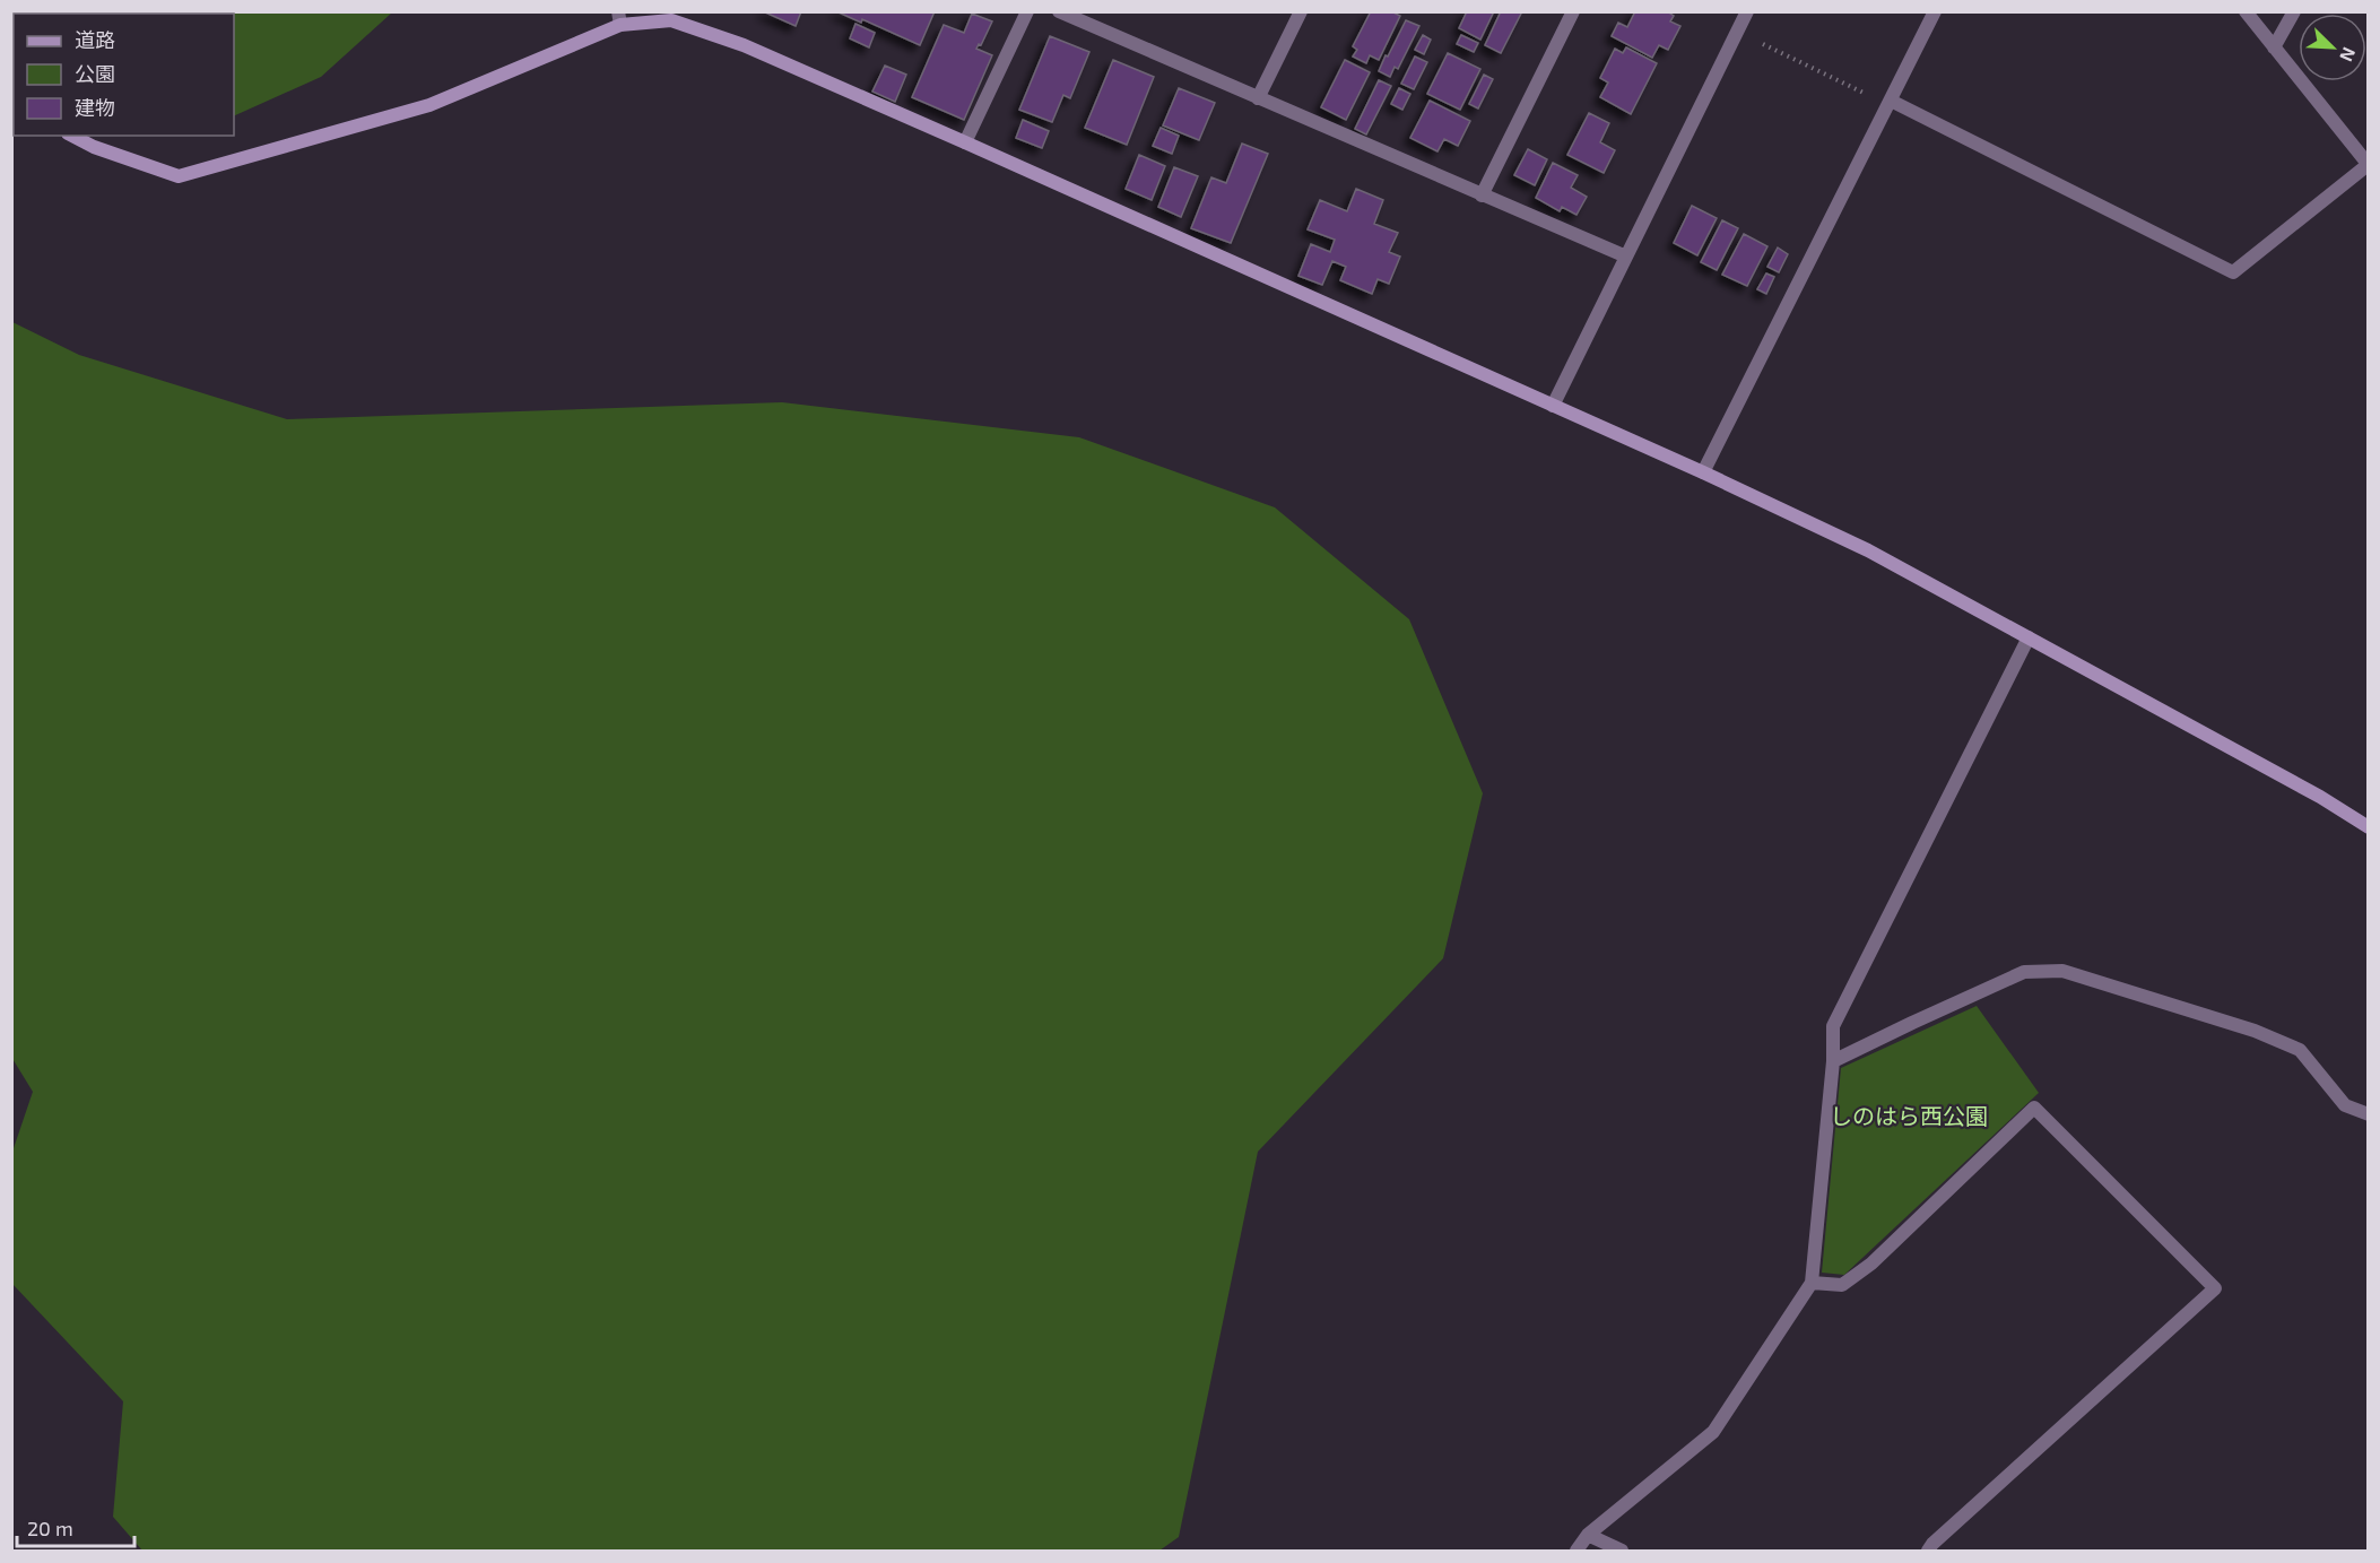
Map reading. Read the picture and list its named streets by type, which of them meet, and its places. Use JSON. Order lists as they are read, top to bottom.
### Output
{
  "parks": ["しのはら西公園"],
  "legend": ["道路", "公園", "建物"],
  "scale_bar": "20 m",
  "north": "bottom right"
}
